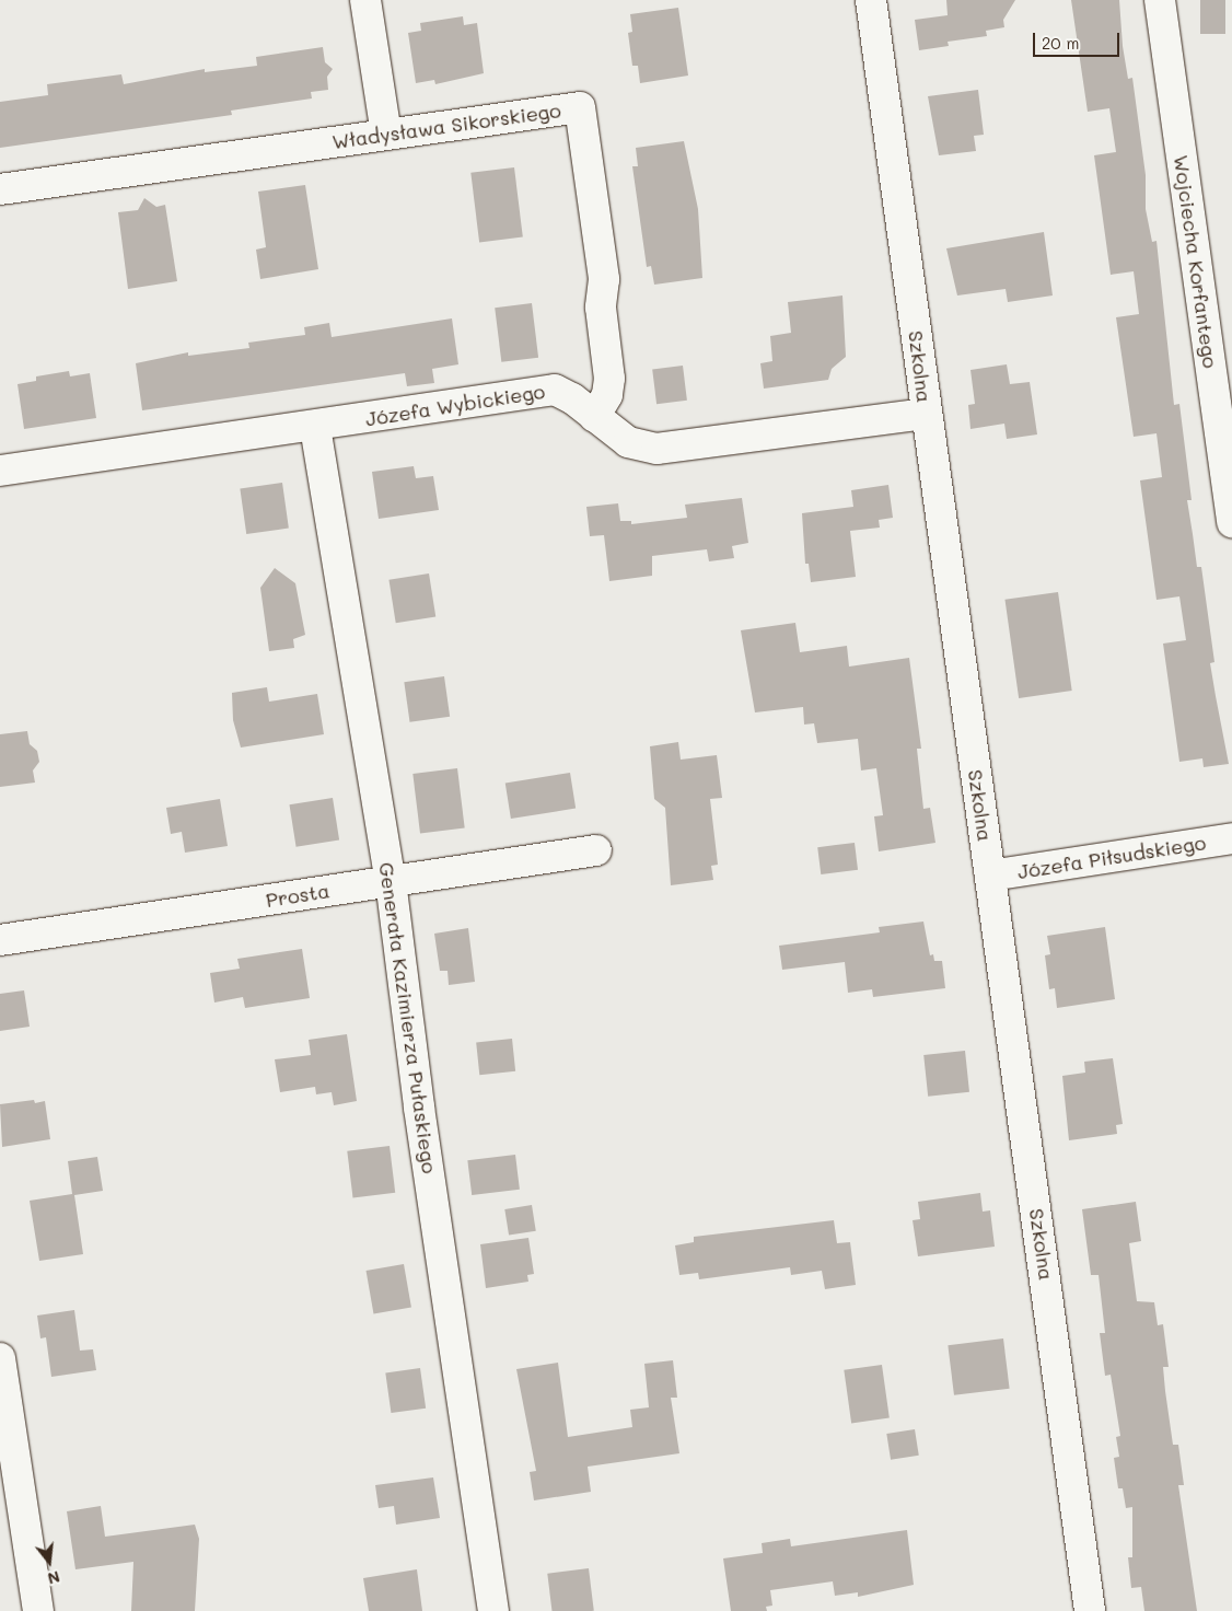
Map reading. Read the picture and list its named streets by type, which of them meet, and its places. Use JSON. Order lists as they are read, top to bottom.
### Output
{
  "streets": {
    "street": [
      "Władysława Sikorskiego",
      "Wojciecha Korfantego",
      "Szkolna",
      "Józefa Wybickiego",
      "Józefa Piłsudskiego",
      "Prosta",
      "Generała Kazimierza Pułaskiego"
    ]
  },
  "crossings": [
    ["Władysława Sikorskiego", "Józefa Wybickiego"],
    ["Szkolna", "Józefa Wybickiego"],
    ["Szkolna", "Józefa Piłsudskiego"],
    ["Józefa Wybickiego", "Generała Kazimierza Pułaskiego"],
    ["Prosta", "Generała Kazimierza Pułaskiego"]
  ],
  "scale_bar": "20 m",
  "north": "bottom"
}
